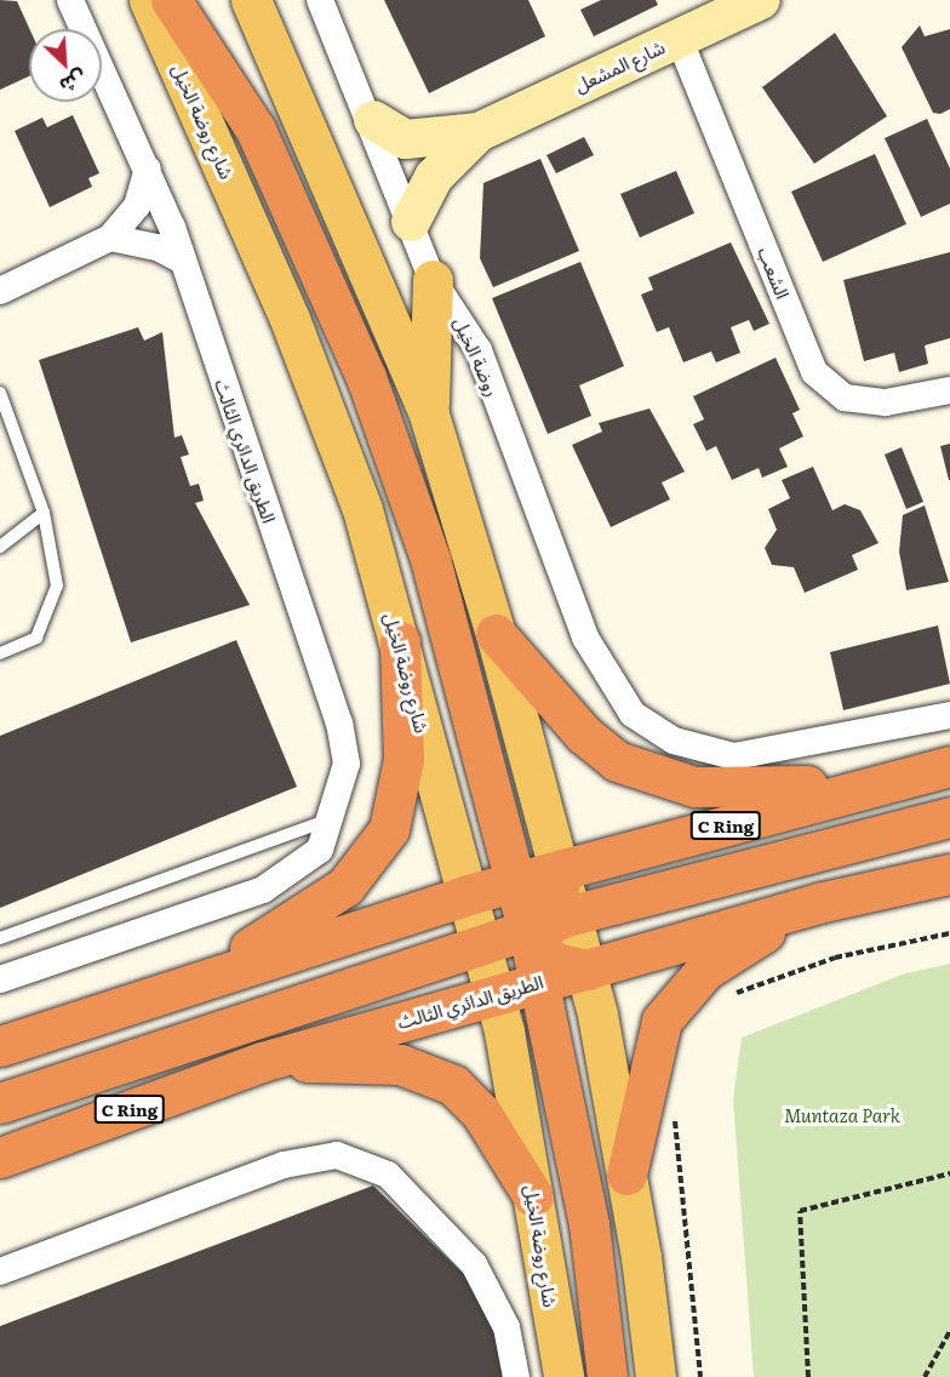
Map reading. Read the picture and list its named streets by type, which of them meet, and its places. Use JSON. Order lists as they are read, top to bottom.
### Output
{
  "streets": {
    "highway": ["الطريق الدائري الثالث", "C Ring"],
    "main road": ["شارع روضة الخيل"],
    "street": ["شارع المشعل", "الشعب", "روضة الخيل"]
  },
  "crossings": [
    ["شارع المشعل", "الشعب"],
    ["شارع المشعل", "روضة الخيل"],
    ["شارع روضة الخيل", "الطريق الدائري الثالث"],
    ["شارع روضة الخيل", "C Ring"]
  ],
  "parks": ["Muntaza Park"],
  "north": "bottom right"
}
